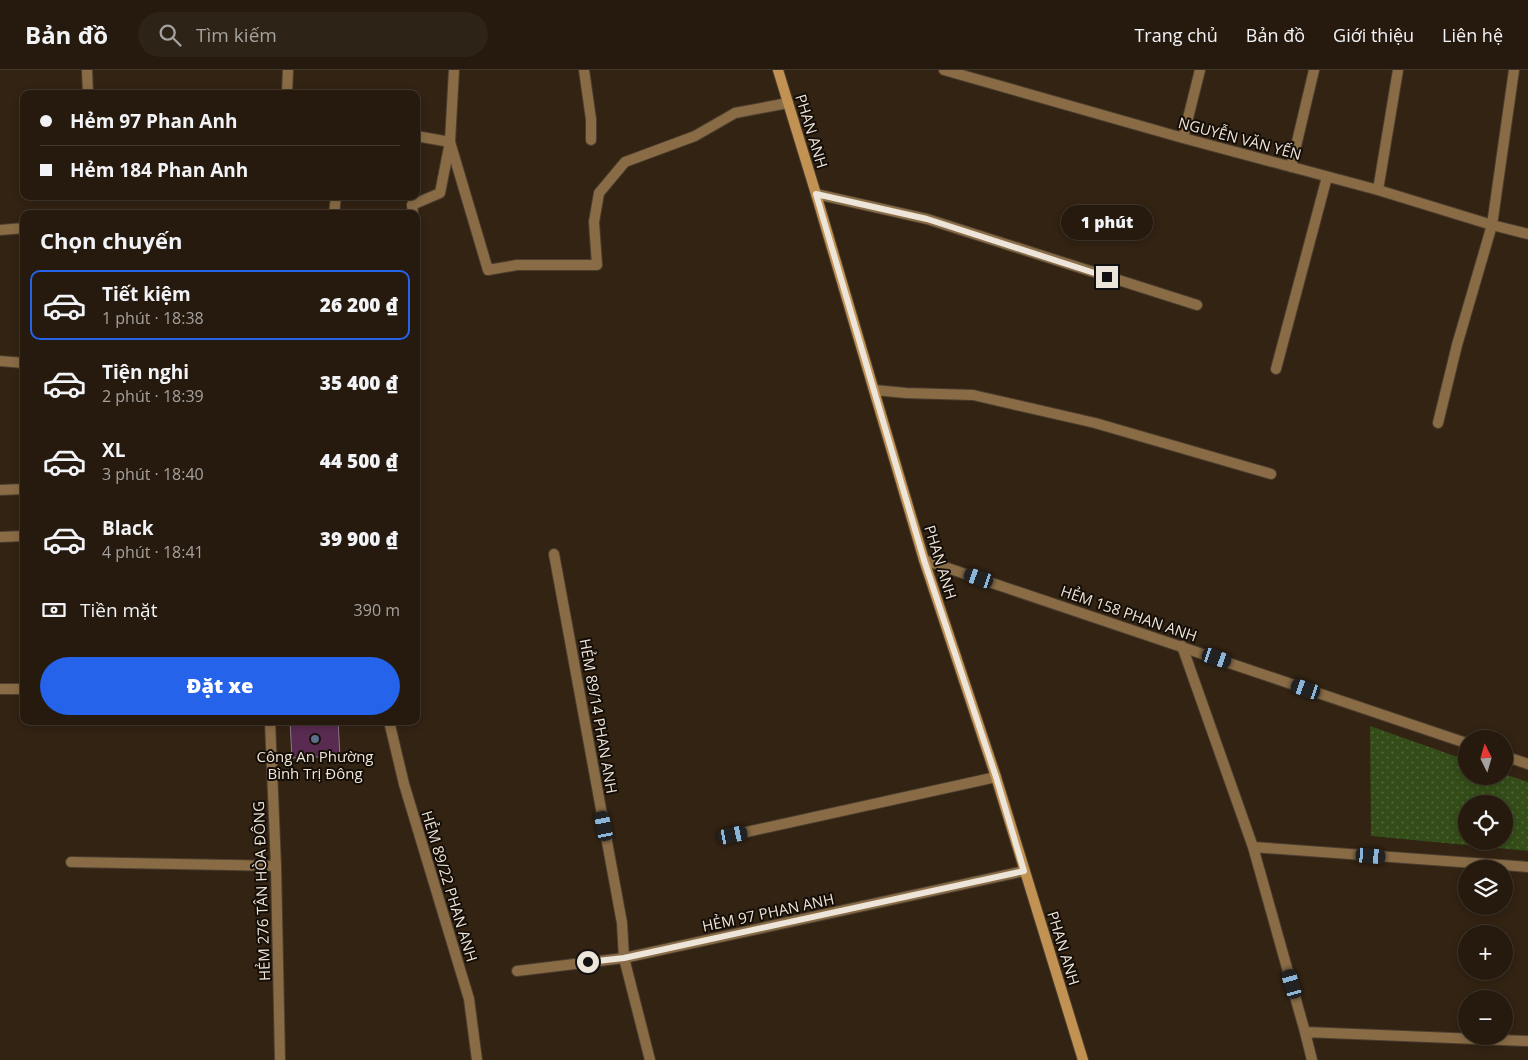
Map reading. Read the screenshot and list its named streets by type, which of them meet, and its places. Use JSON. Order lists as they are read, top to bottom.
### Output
{
  "streets": {
    "main road": ["PHAN ANH"],
    "street": [
      "NGUYỄN VĂN YẾN",
      "HẺM 158 PHAN ANH",
      "HẺM 89/14 PHAN ANH",
      "HẺM 89/22 PHAN ANH",
      "HẺM 276 TÂN HÒA ĐÔNG",
      "HẺM 97 PHAN ANH"
    ]
  },
  "crossings": [
    ["PHAN ANH", "HẺM 158 PHAN ANH"],
    ["PHAN ANH", "HẺM 97 PHAN ANH"],
    ["HẺM 89/14 PHAN ANH", "HẺM 97 PHAN ANH"]
  ],
  "places": ["Công An Phường Bình Trị Đông"],
  "north": "top",
  "page": {
    "header": "Bản đồ",
    "search": "Tìm kiếm",
    "nav": [
      "Trang chủ",
      "Bản đồ",
      "Giới thiệu",
      "Liên hệ"
    ],
    "banner": ["Hẻm 97 Phan Anh", "Hẻm 184 Phan Anh"],
    "bubble": "1 phút",
    "heading": "Chọn chuyến",
    "list": [
      {
        "name": "Tiết kiệm",
        "note": "1 phút · 18:38",
        "value": "26 200 ₫"
      },
      {
        "name": "Tiện nghi",
        "note": "2 phút · 18:39",
        "value": "35 400 ₫"
      },
      {
        "name": "XL",
        "note": "3 phút · 18:40",
        "value": "44 500 ₫"
      },
      {
        "name": "Black",
        "note": "4 phút · 18:41",
        "value": "39 900 ₫"
      }
    ],
    "pay": ["Tiền mặt", "390 m"],
    "buttons": "Đặt xe",
    "map_buttons": ["+", "−"]
  }
}
